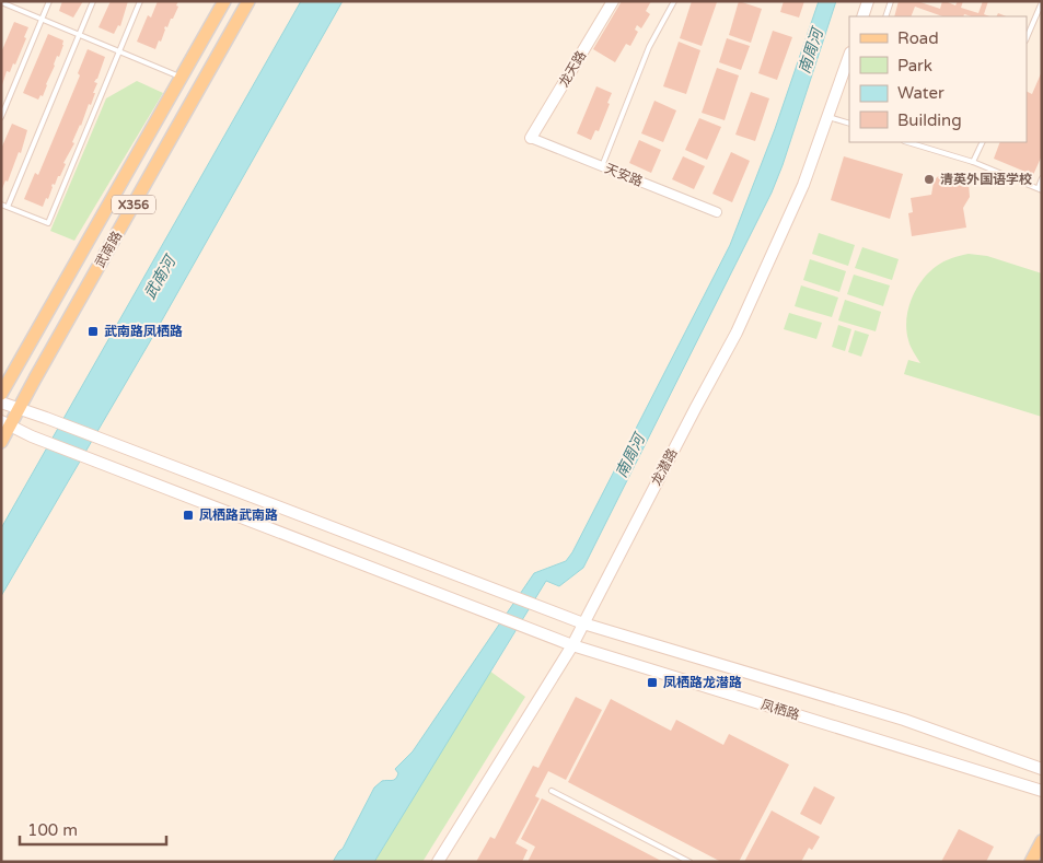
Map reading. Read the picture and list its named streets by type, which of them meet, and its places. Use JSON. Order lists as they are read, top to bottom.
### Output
{
  "streets": {
    "main road": [
      "龙天路",
      "X356",
      "武南路",
      "龙潜路",
      "凤栖路"
    ],
    "street": ["天安路"]
  },
  "crossings": [
    ["龙天路", "天安路"],
    ["武南路", "凤栖路"],
    ["龙潜路", "凤栖路"]
  ],
  "water": ["南周河", "武南河"],
  "places": {
    "other": ["清英外国语学校"],
    "transit": ["武南路凤栖路", "凤栖路武南路", "凤栖路龙潜路"]
  },
  "legend": [
    "Road",
    "Park",
    "Water",
    "Building"
  ],
  "scale_bar": "100 m"
}
